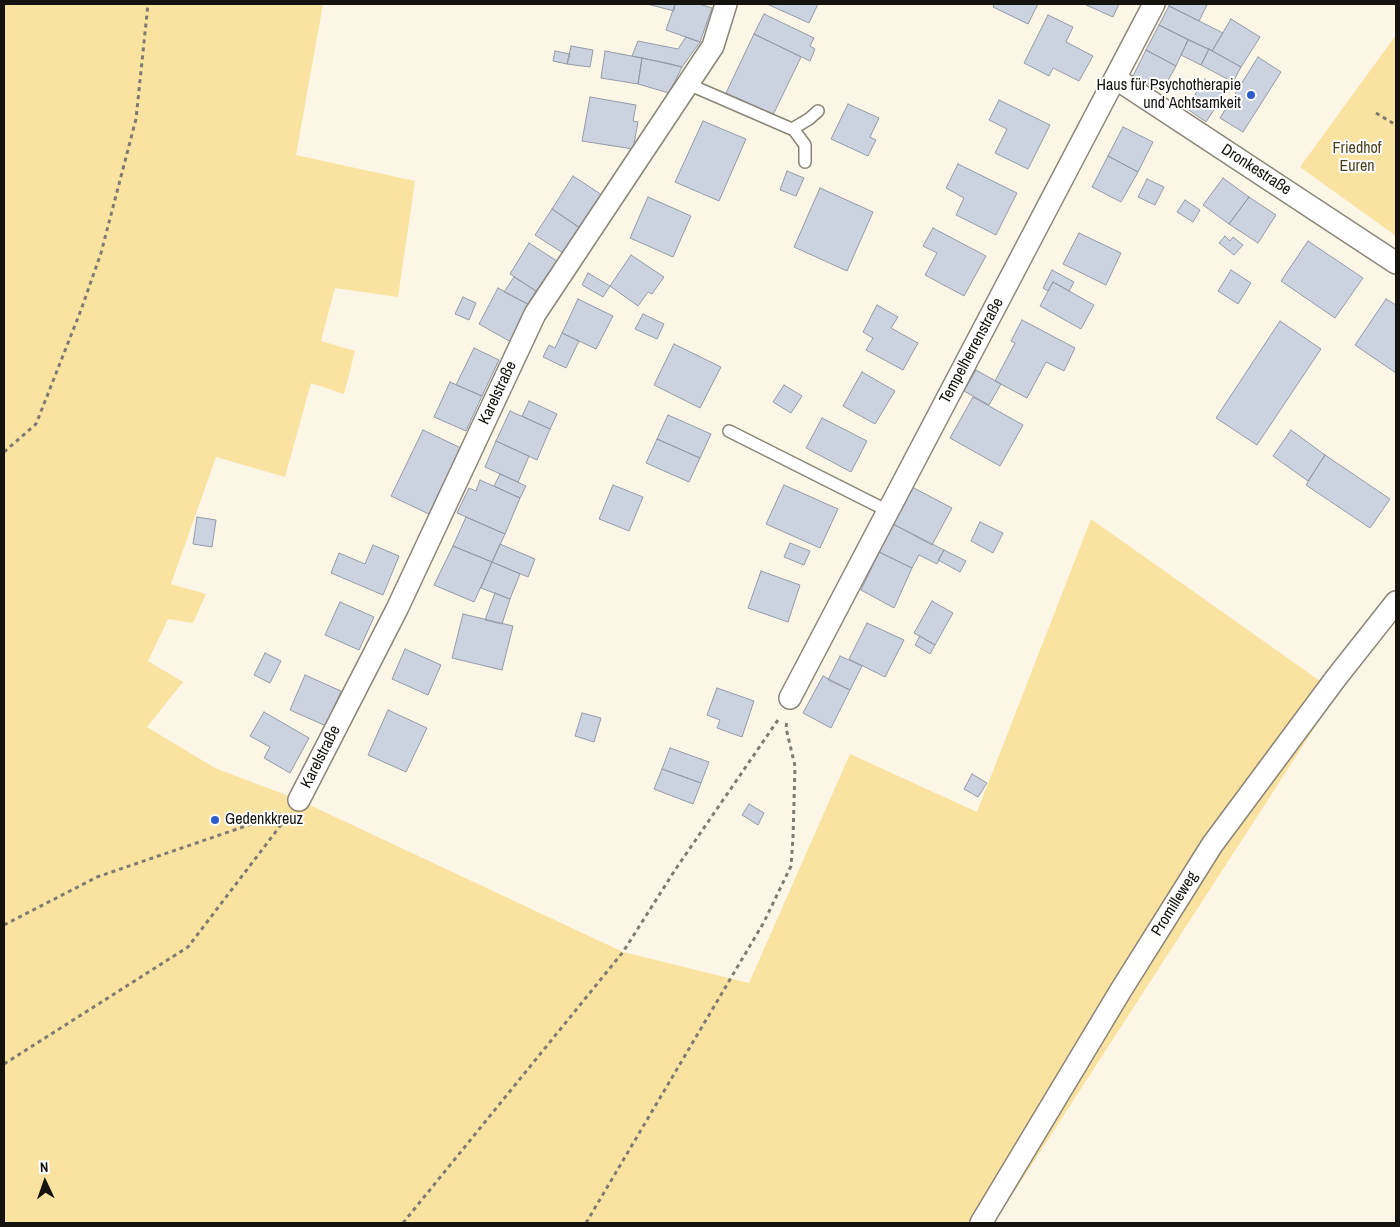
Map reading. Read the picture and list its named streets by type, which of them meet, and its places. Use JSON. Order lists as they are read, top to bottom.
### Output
{
  "streets": {
    "street": [
      "Dronkestraße",
      "Tempelherrenstraße",
      "Karelstraße",
      "Promilleweg"
    ]
  },
  "crossings": [
    ["Dronkestraße", "Tempelherrenstraße"]
  ],
  "parks": ["Friedhof Euren"],
  "places": ["Haus für Psychotherapie und Achtsamkeit", "Gedenkkreuz"],
  "north": "top"
}
